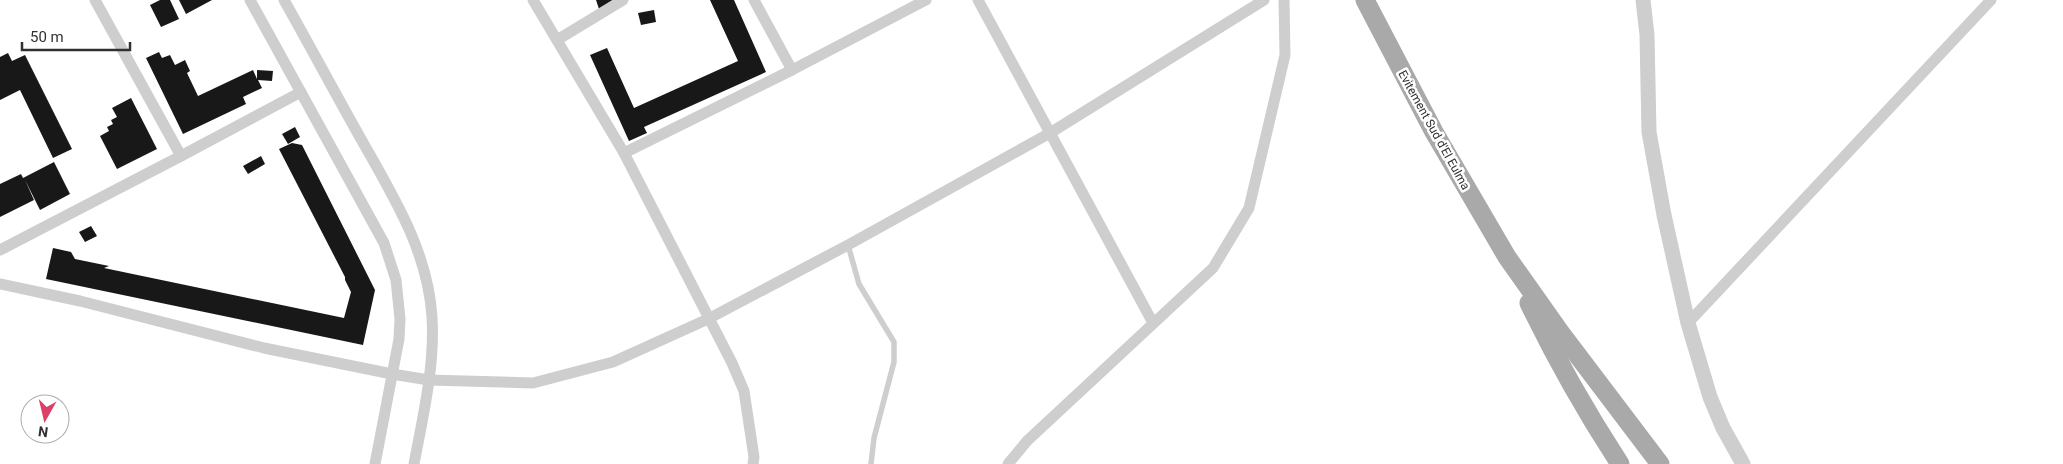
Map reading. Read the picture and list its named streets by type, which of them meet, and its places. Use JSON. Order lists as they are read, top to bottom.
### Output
{
  "streets": {
    "main road": ["Evitement Sud d'El Eulma"]
  },
  "scale_bar": "50 m",
  "north": "bottom"
}
